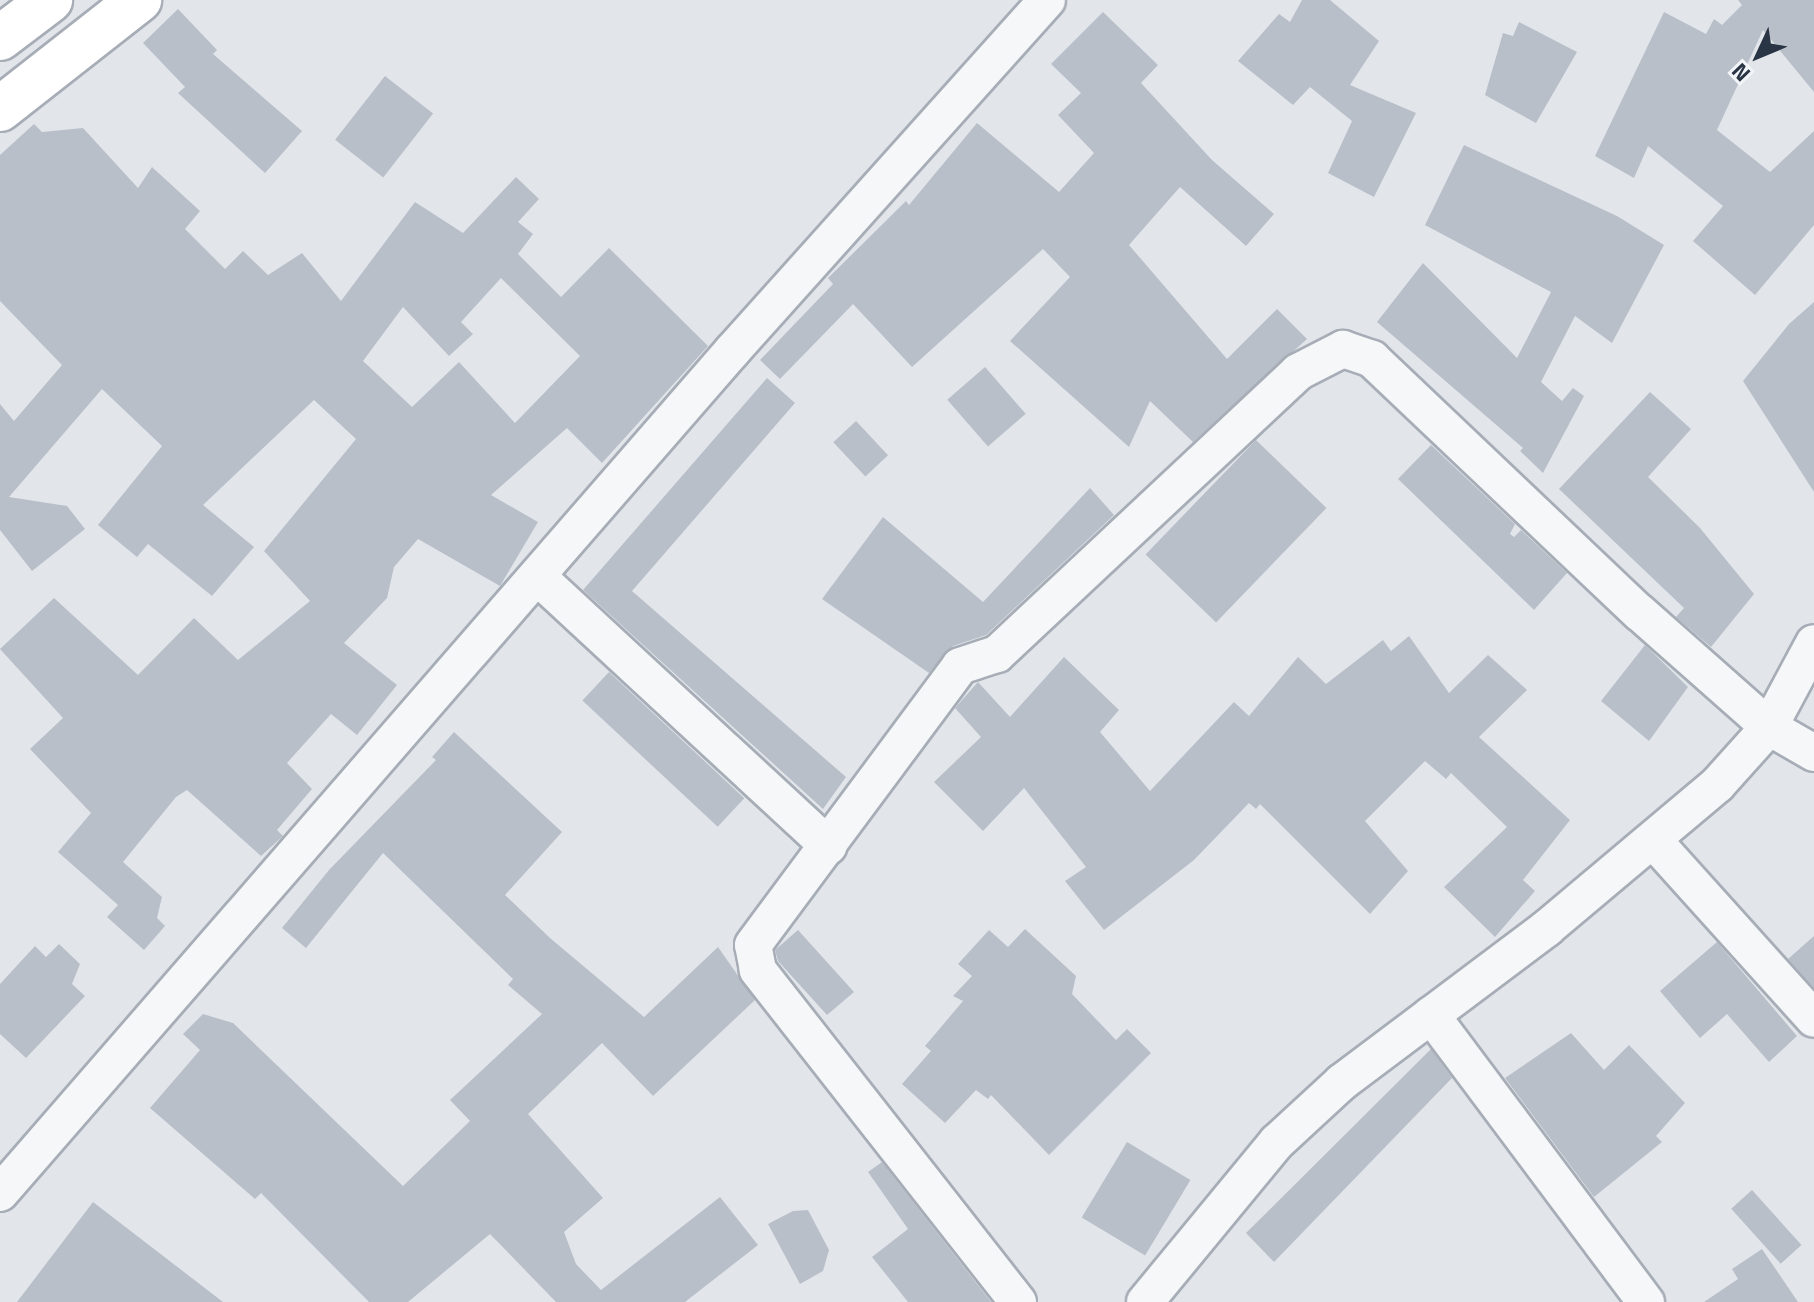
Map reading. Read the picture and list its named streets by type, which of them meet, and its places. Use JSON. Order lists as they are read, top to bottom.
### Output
{
  "north": "bottom left"
}
